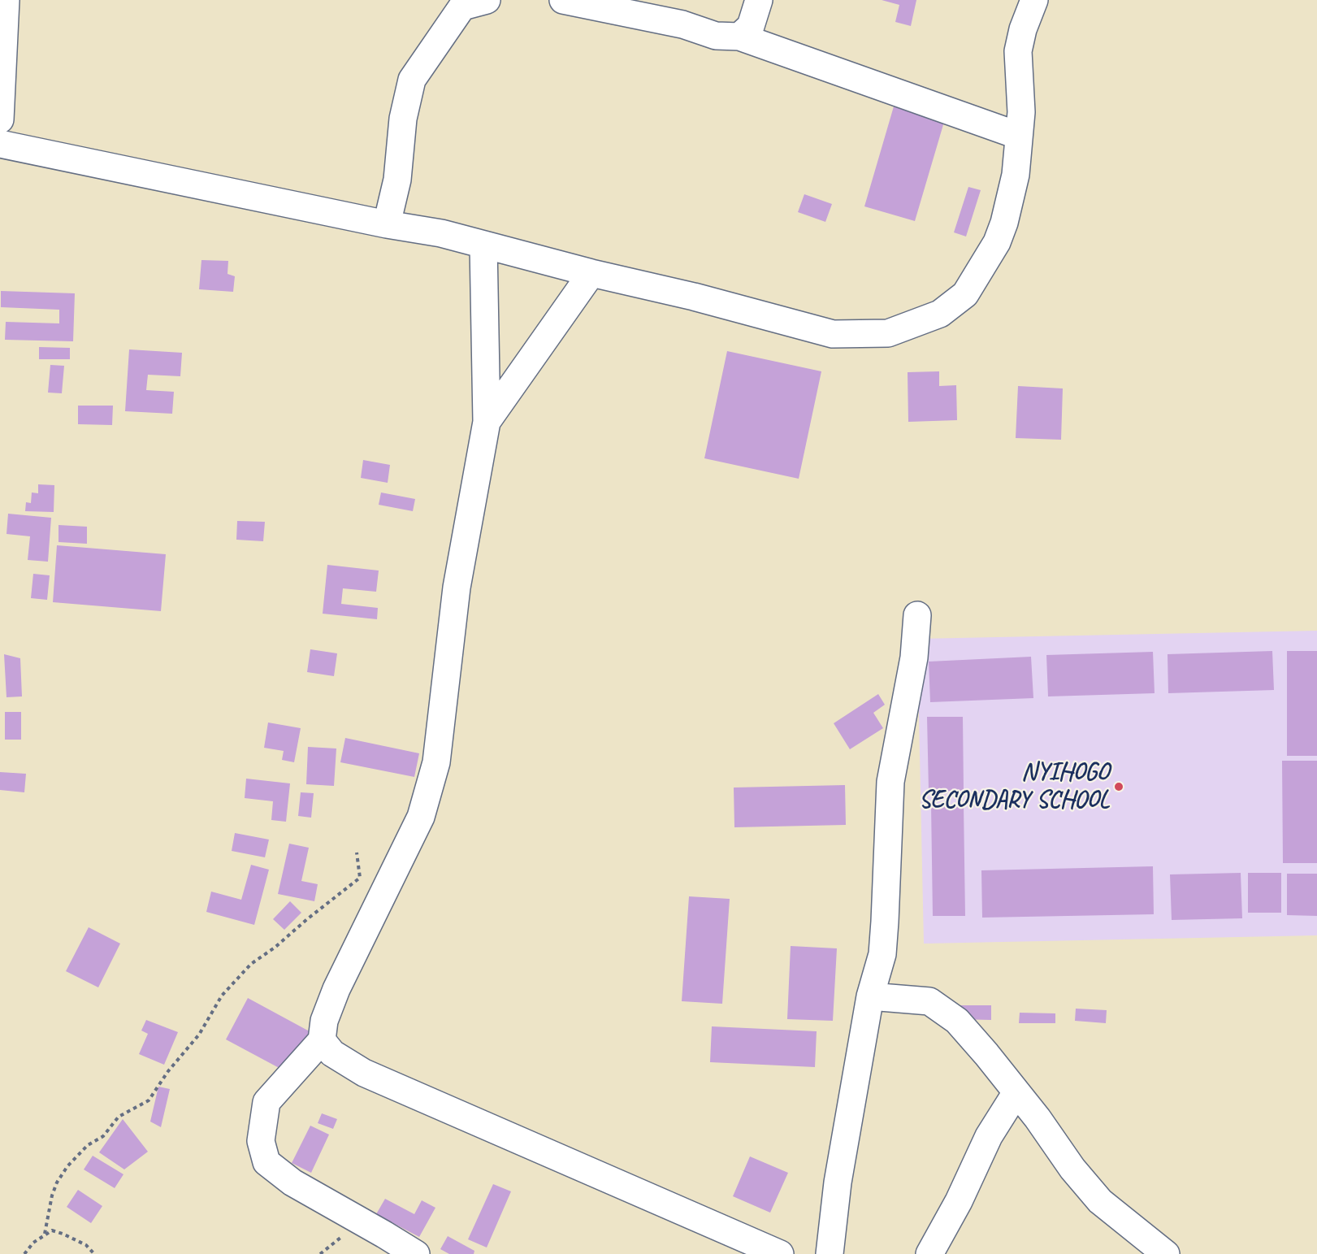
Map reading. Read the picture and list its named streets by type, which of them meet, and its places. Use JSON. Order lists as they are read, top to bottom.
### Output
{
  "places": ["NYIHOGO SECONDARY SCHOOL"]
}
